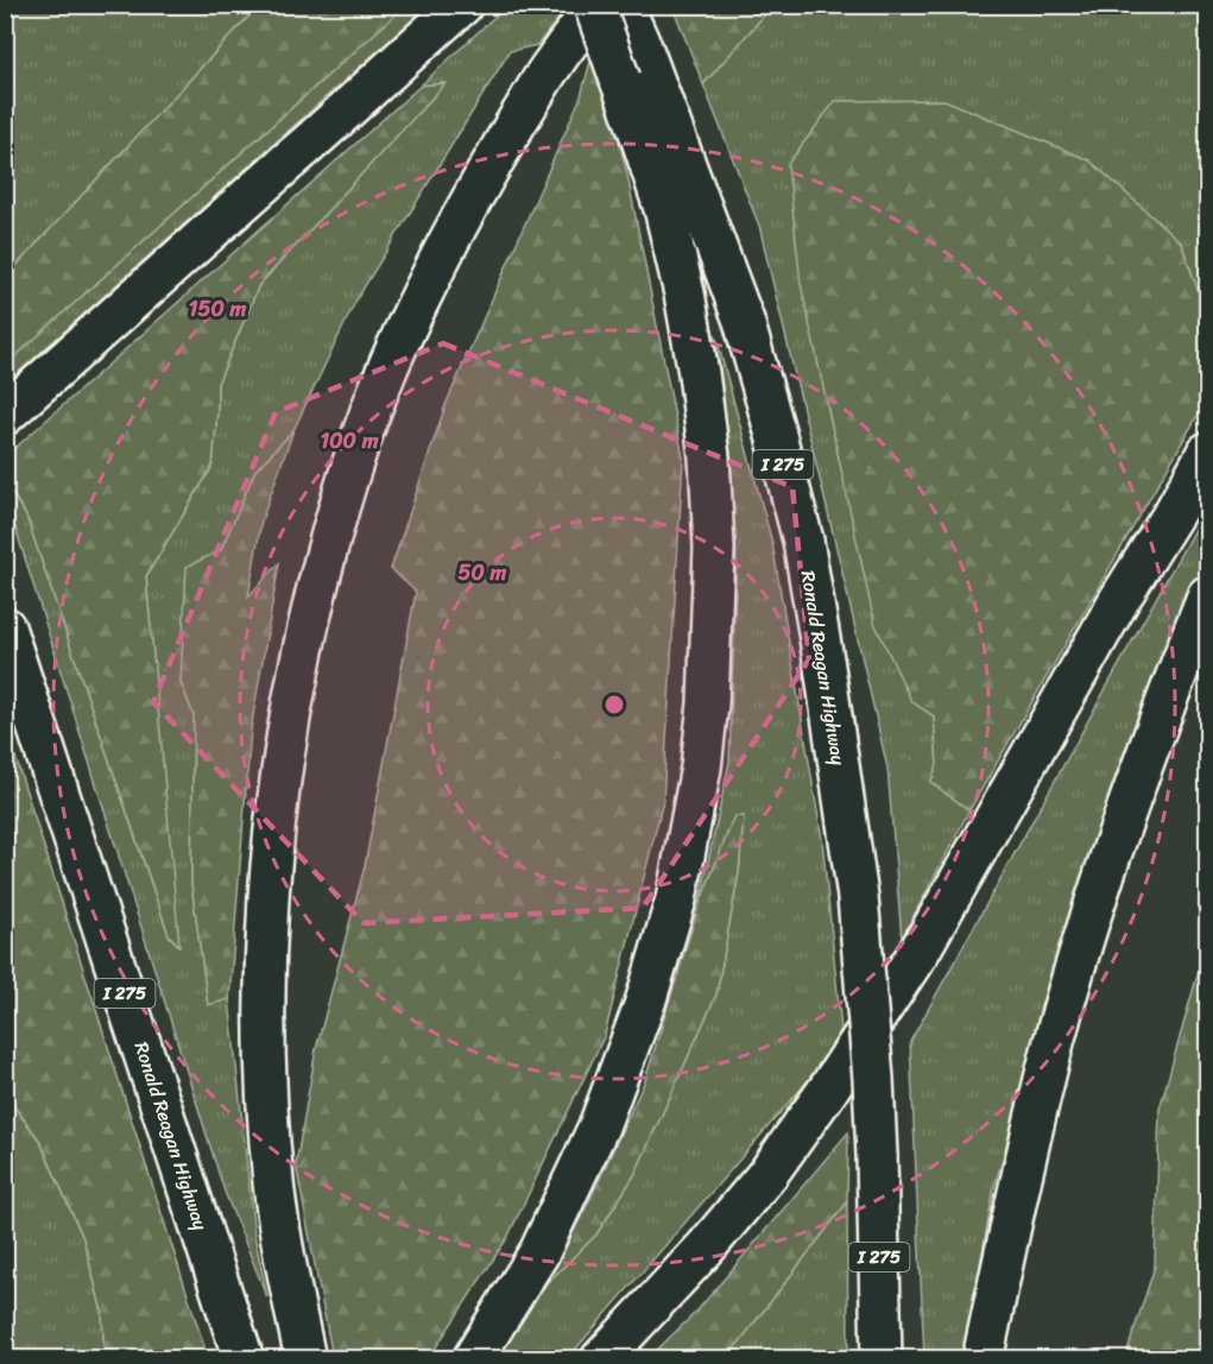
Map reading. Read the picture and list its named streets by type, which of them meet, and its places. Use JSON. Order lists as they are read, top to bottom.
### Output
{
  "streets": {
    "highway": ["I 275", "Ronald Reagan Highway"]
  },
  "rings": ["150 m", "100 m", "50 m"]
}
